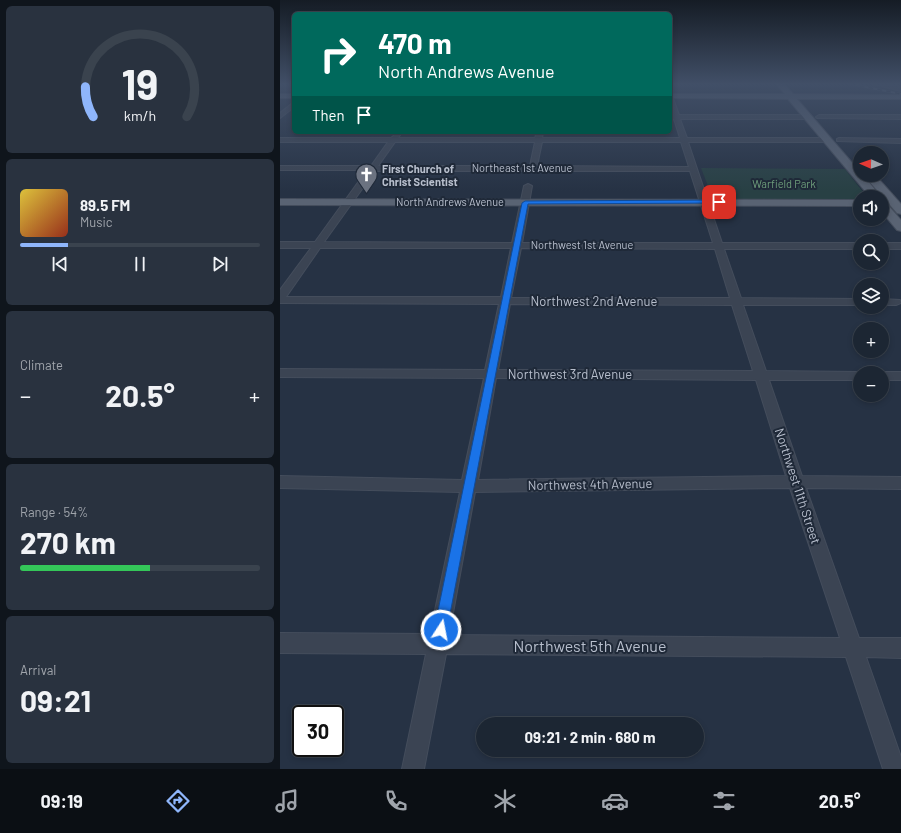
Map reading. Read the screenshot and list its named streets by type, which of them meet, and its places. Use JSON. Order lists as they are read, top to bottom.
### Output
{
  "streets": {
    "main road": ["North Andrews Avenue"],
    "street": [
      "Northeast 1st Avenue",
      "Northwest 1st Avenue",
      "Northwest 2nd Avenue",
      "Northwest 3rd Avenue",
      "Northwest 4th Avenue",
      "Northwest 11th Street",
      "Northwest 5th Avenue"
    ]
  },
  "crossings": [
    ["Northeast 1st Avenue", "Northwest 11th Street"],
    ["North Andrews Avenue", "Northwest 11th Street"],
    ["Northwest 1st Avenue", "Northwest 11th Street"],
    ["Northwest 2nd Avenue", "Northwest 11th Street"],
    ["Northwest 3rd Avenue", "Northwest 11th Street"],
    ["Northwest 4th Avenue", "Northwest 11th Street"],
    ["Northwest 11th Street", "Northwest 5th Avenue"]
  ],
  "parks": ["Warfield Park"],
  "places": {
    "church": ["First Church of Christ Scientist"]
  },
  "north": "left",
  "page": {
    "turn": ["470 m", "North Andrews Avenue"],
    "then": "Then",
    "map_buttons": ["+", "−"],
    "song": ["89.5 FM", "Music"],
    "tile": [
      "Climate",
      ["Range · 54%", "270 km"],
      ["Arrival", "09:21"]
    ],
    "heat": ["−", "20.5°", "+"],
    "limit": "30",
    "trip": "09:21 · 2 min · 680 m",
    "tabs": ["09:19", "20.5°"],
    "gauge": ["19", "km/h"]
  }
}
